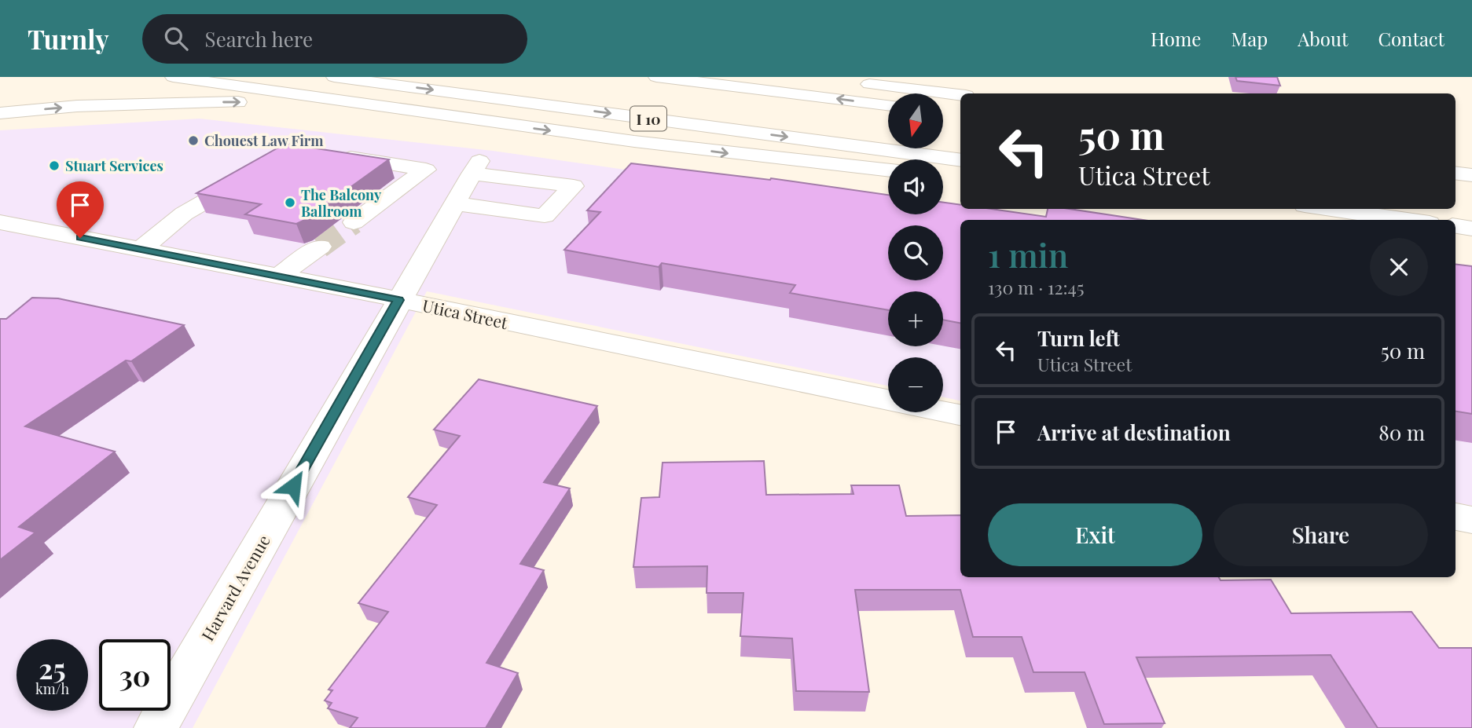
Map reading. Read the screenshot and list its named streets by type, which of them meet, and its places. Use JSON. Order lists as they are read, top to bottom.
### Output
{
  "streets": {
    "main road": ["I 10", "Utica Street", "Harvard Avenue"]
  },
  "crossings": [
    ["Utica Street", "Harvard Avenue"]
  ],
  "places": ["Chouest Law Firm", "Stuart Services", "The Balcony Ballroom"],
  "north": "bottom",
  "page": {
    "header": "Turnly",
    "search": "Search here",
    "nav": [
      "Home",
      "Map",
      "About",
      "Contact"
    ],
    "map_buttons": ["+", "−"],
    "turn": ["50 m", "Utica Street"],
    "heading": ["1 min", "130 m · 12:45"],
    "list": [
      {
        "name": "Turn left",
        "note": "Utica Street",
        "value": "50 m"
      },
      {
        "name": "Arrive at destination",
        "value": "80 m"
      }
    ],
    "buttons": ["Exit", "Share"],
    "speed": "25 km/h",
    "limit": "30"
  }
}
